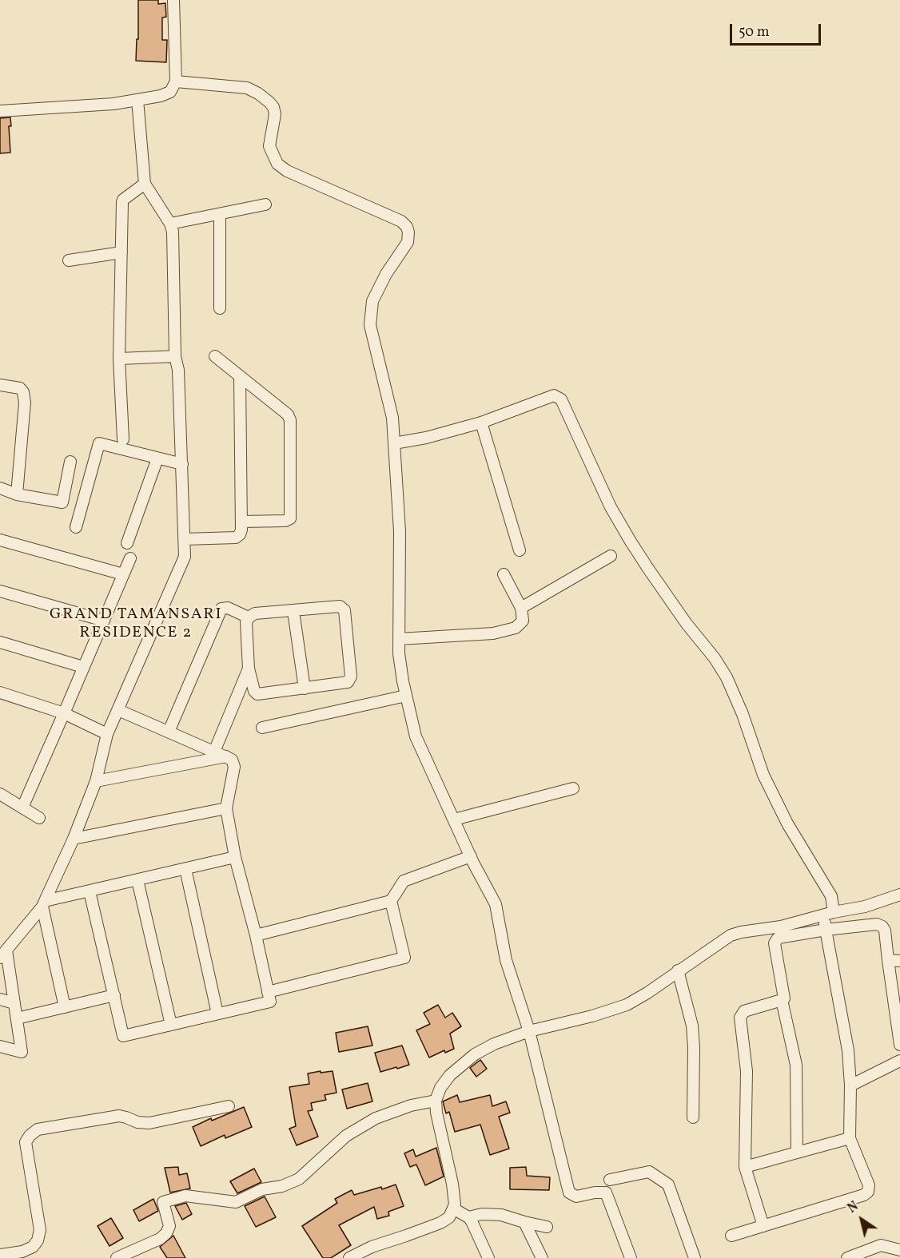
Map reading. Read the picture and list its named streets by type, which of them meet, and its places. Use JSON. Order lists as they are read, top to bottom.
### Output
{
  "districts": ["GRAND TAMANSARI RESIDENCE 2"],
  "scale_bar": "50 m",
  "north": "top left"
}
